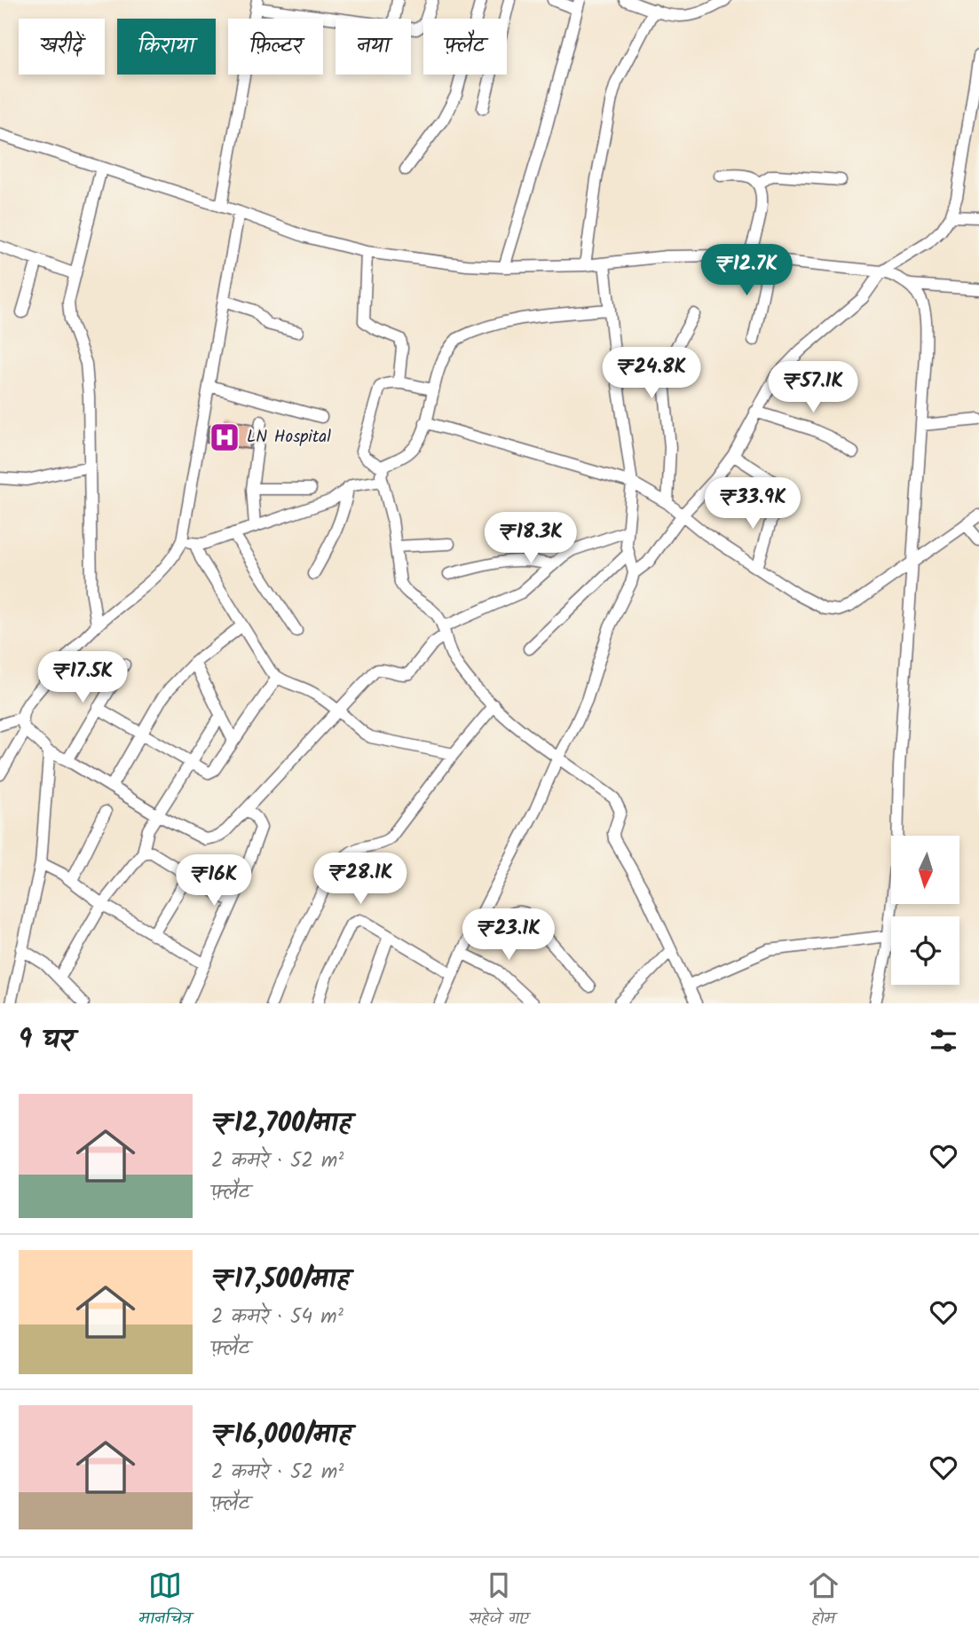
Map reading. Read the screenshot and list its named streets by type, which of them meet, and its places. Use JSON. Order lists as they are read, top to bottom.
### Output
{
  "places": {
    "hospital": ["LN Hospital"]
  },
  "north": "bottom",
  "page": {
    "chip": [
      "खरीदें",
      "किराया",
      "फ़िल्टर",
      "नया",
      "फ़्लैट"
    ],
    "price": [
      "₹12.7K",
      "₹24.8K",
      "₹57.1K",
      "₹33.9K",
      "₹18.3K",
      "₹17.5K",
      "₹28.1K",
      "₹16K",
      "₹23.1K"
    ],
    "heading": "9 घर",
    "list": [
      {
        "name": "₹12,700/माह",
        "note": "2 कमरे · 52 m² · फ़्लैट"
      },
      {
        "name": "₹17,500/माह",
        "note": "2 कमरे · 54 m² · फ़्लैट"
      },
      {
        "name": "₹16,000/माह",
        "note": "2 कमरे · 52 m² · फ़्लैट"
      }
    ],
    "tabs": ["मानचित्र", "सहेजे गए", "होम"]
  }
}
